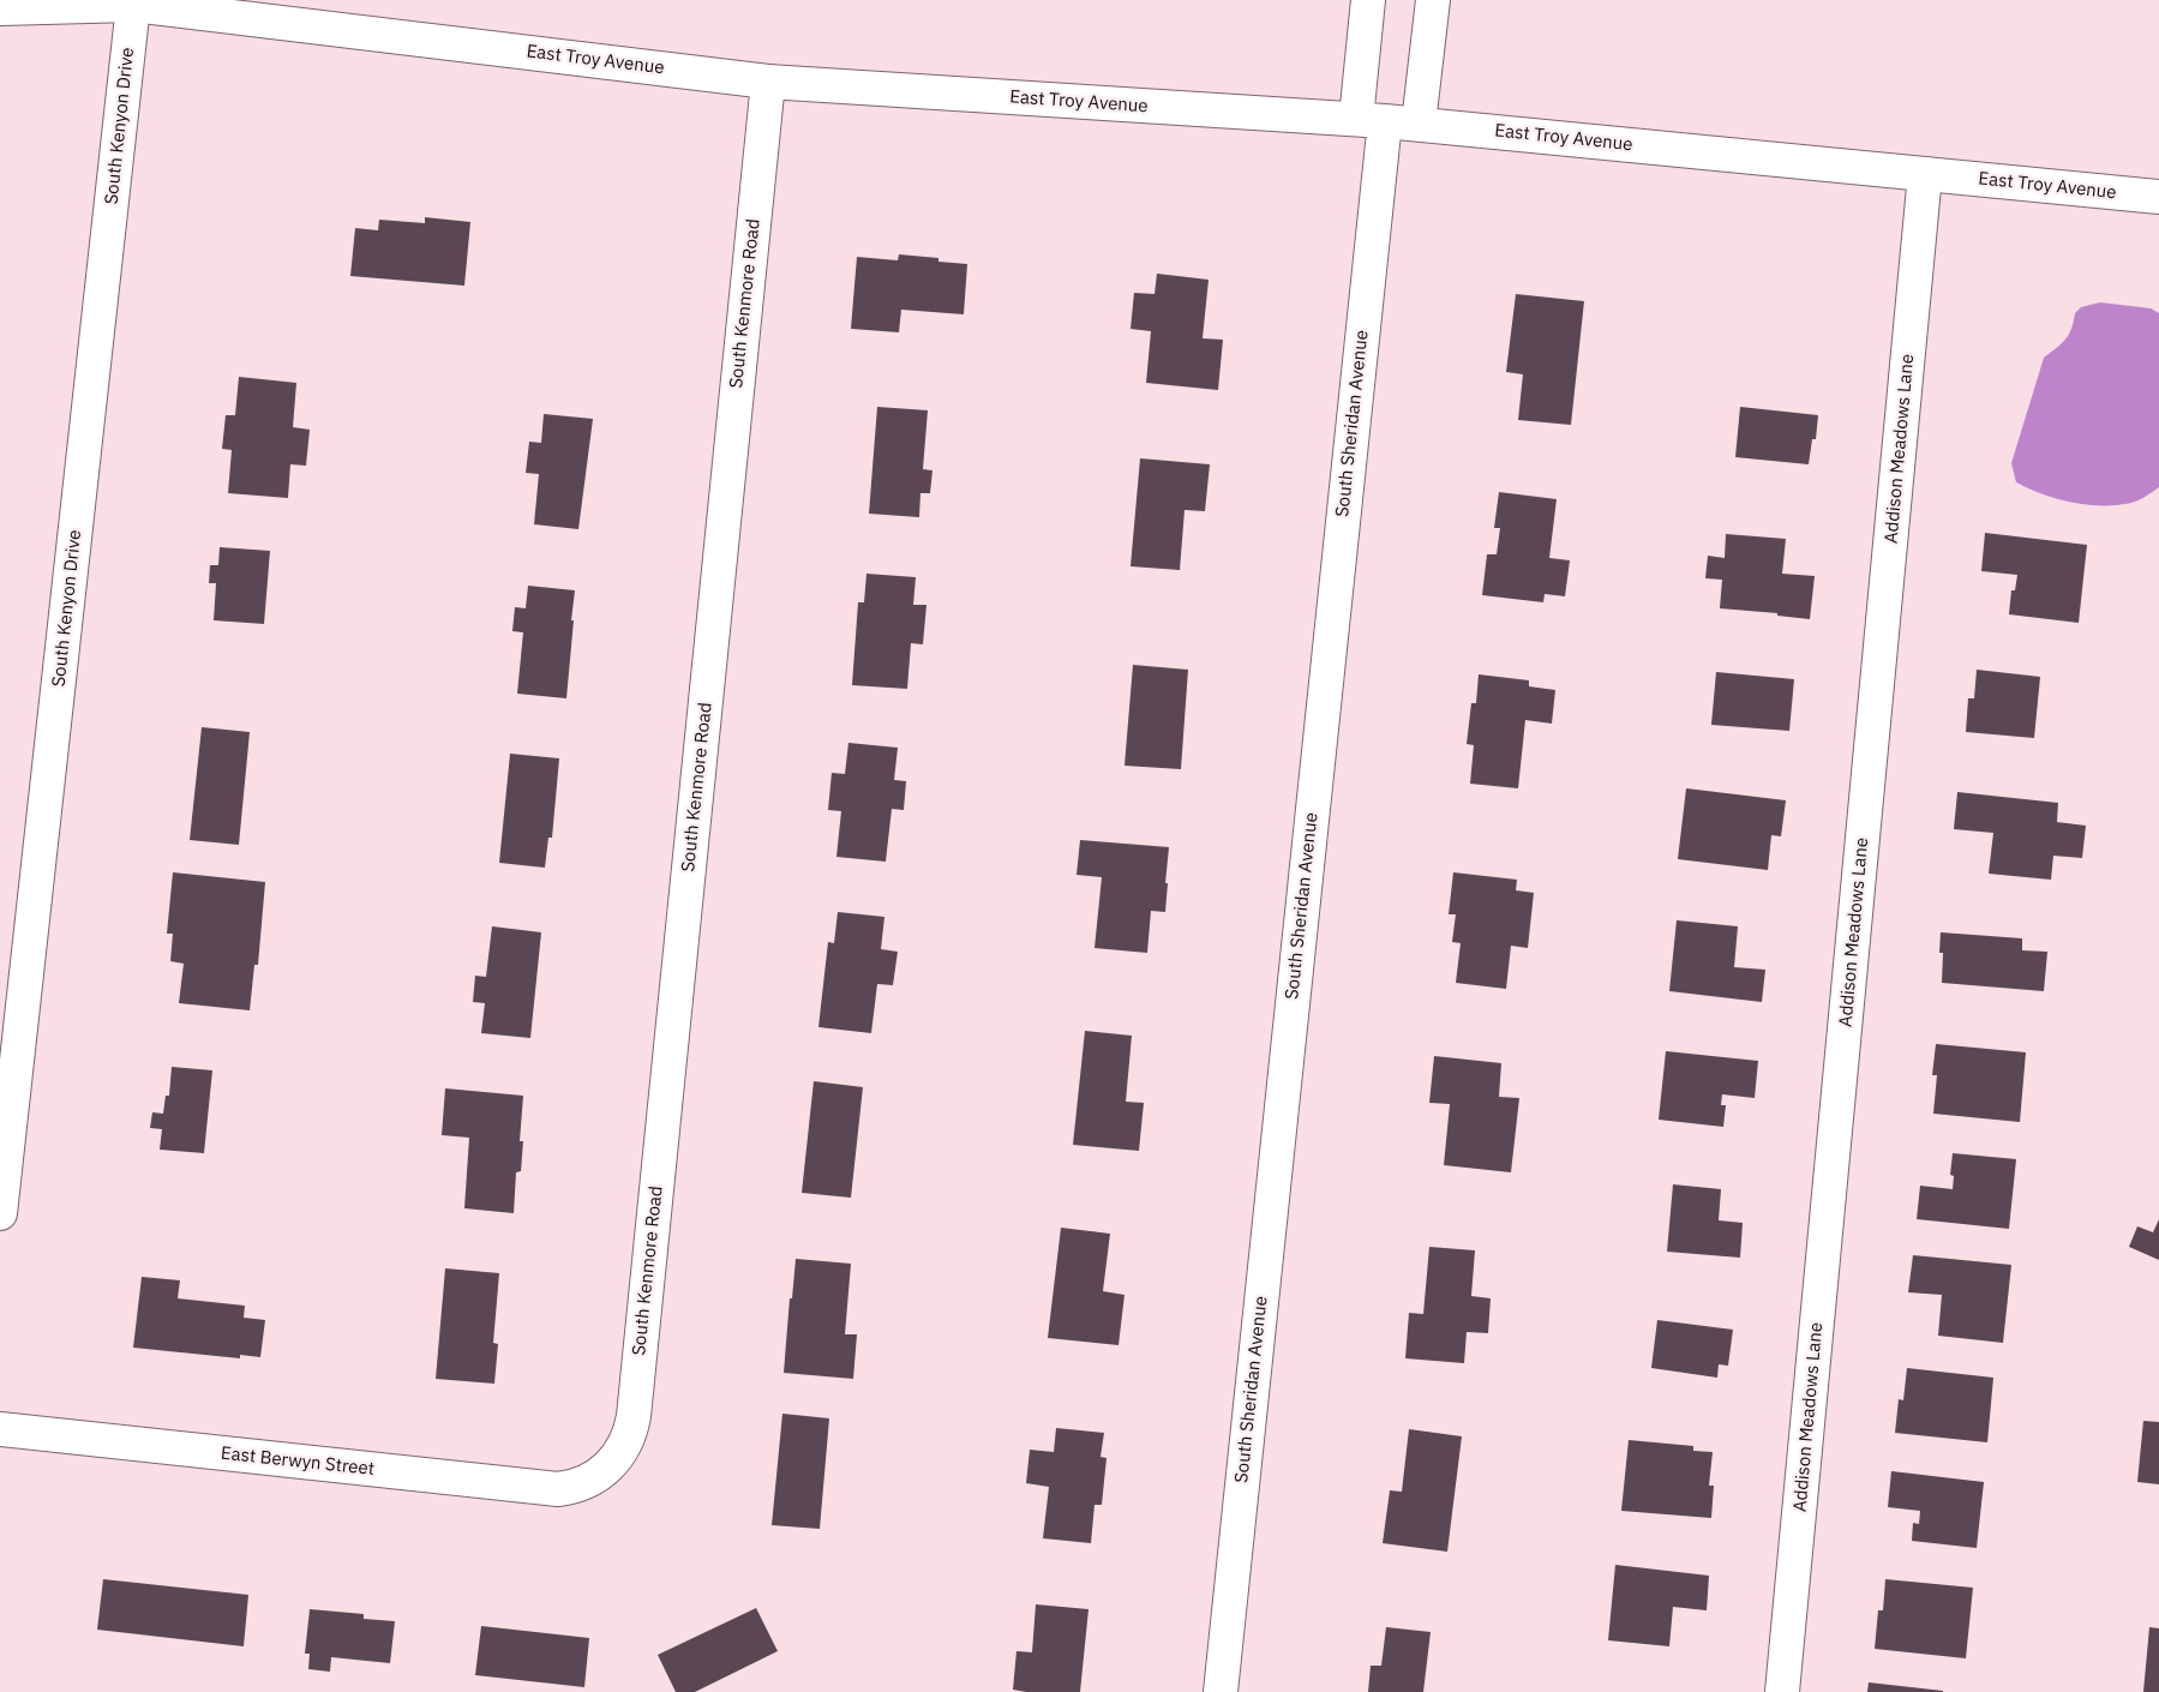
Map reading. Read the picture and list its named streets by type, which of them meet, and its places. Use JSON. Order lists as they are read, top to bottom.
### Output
{
  "streets": {
    "street": [
      "East Troy Avenue",
      "South Kenyon Drive",
      "South Kenmore Road",
      "South Sheridan Avenue",
      "Addison Meadows Lane",
      "East Berwyn Street"
    ]
  },
  "crossings": [
    ["East Troy Avenue", "South Kenyon Drive"],
    ["East Troy Avenue", "South Kenmore Road"],
    ["East Troy Avenue", "South Sheridan Avenue"],
    ["East Troy Avenue", "Addison Meadows Lane"],
    ["South Kenmore Road", "East Berwyn Street"]
  ]
}
